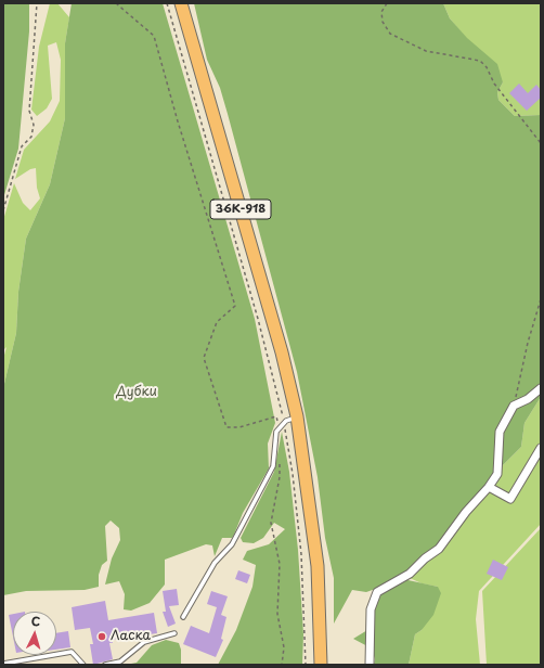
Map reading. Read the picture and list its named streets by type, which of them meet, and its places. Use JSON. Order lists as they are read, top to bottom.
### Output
{
  "streets": {
    "main road": ["36К-918"]
  },
  "parks": ["Дубки"],
  "places": ["Ласка"],
  "north": "top"
}
